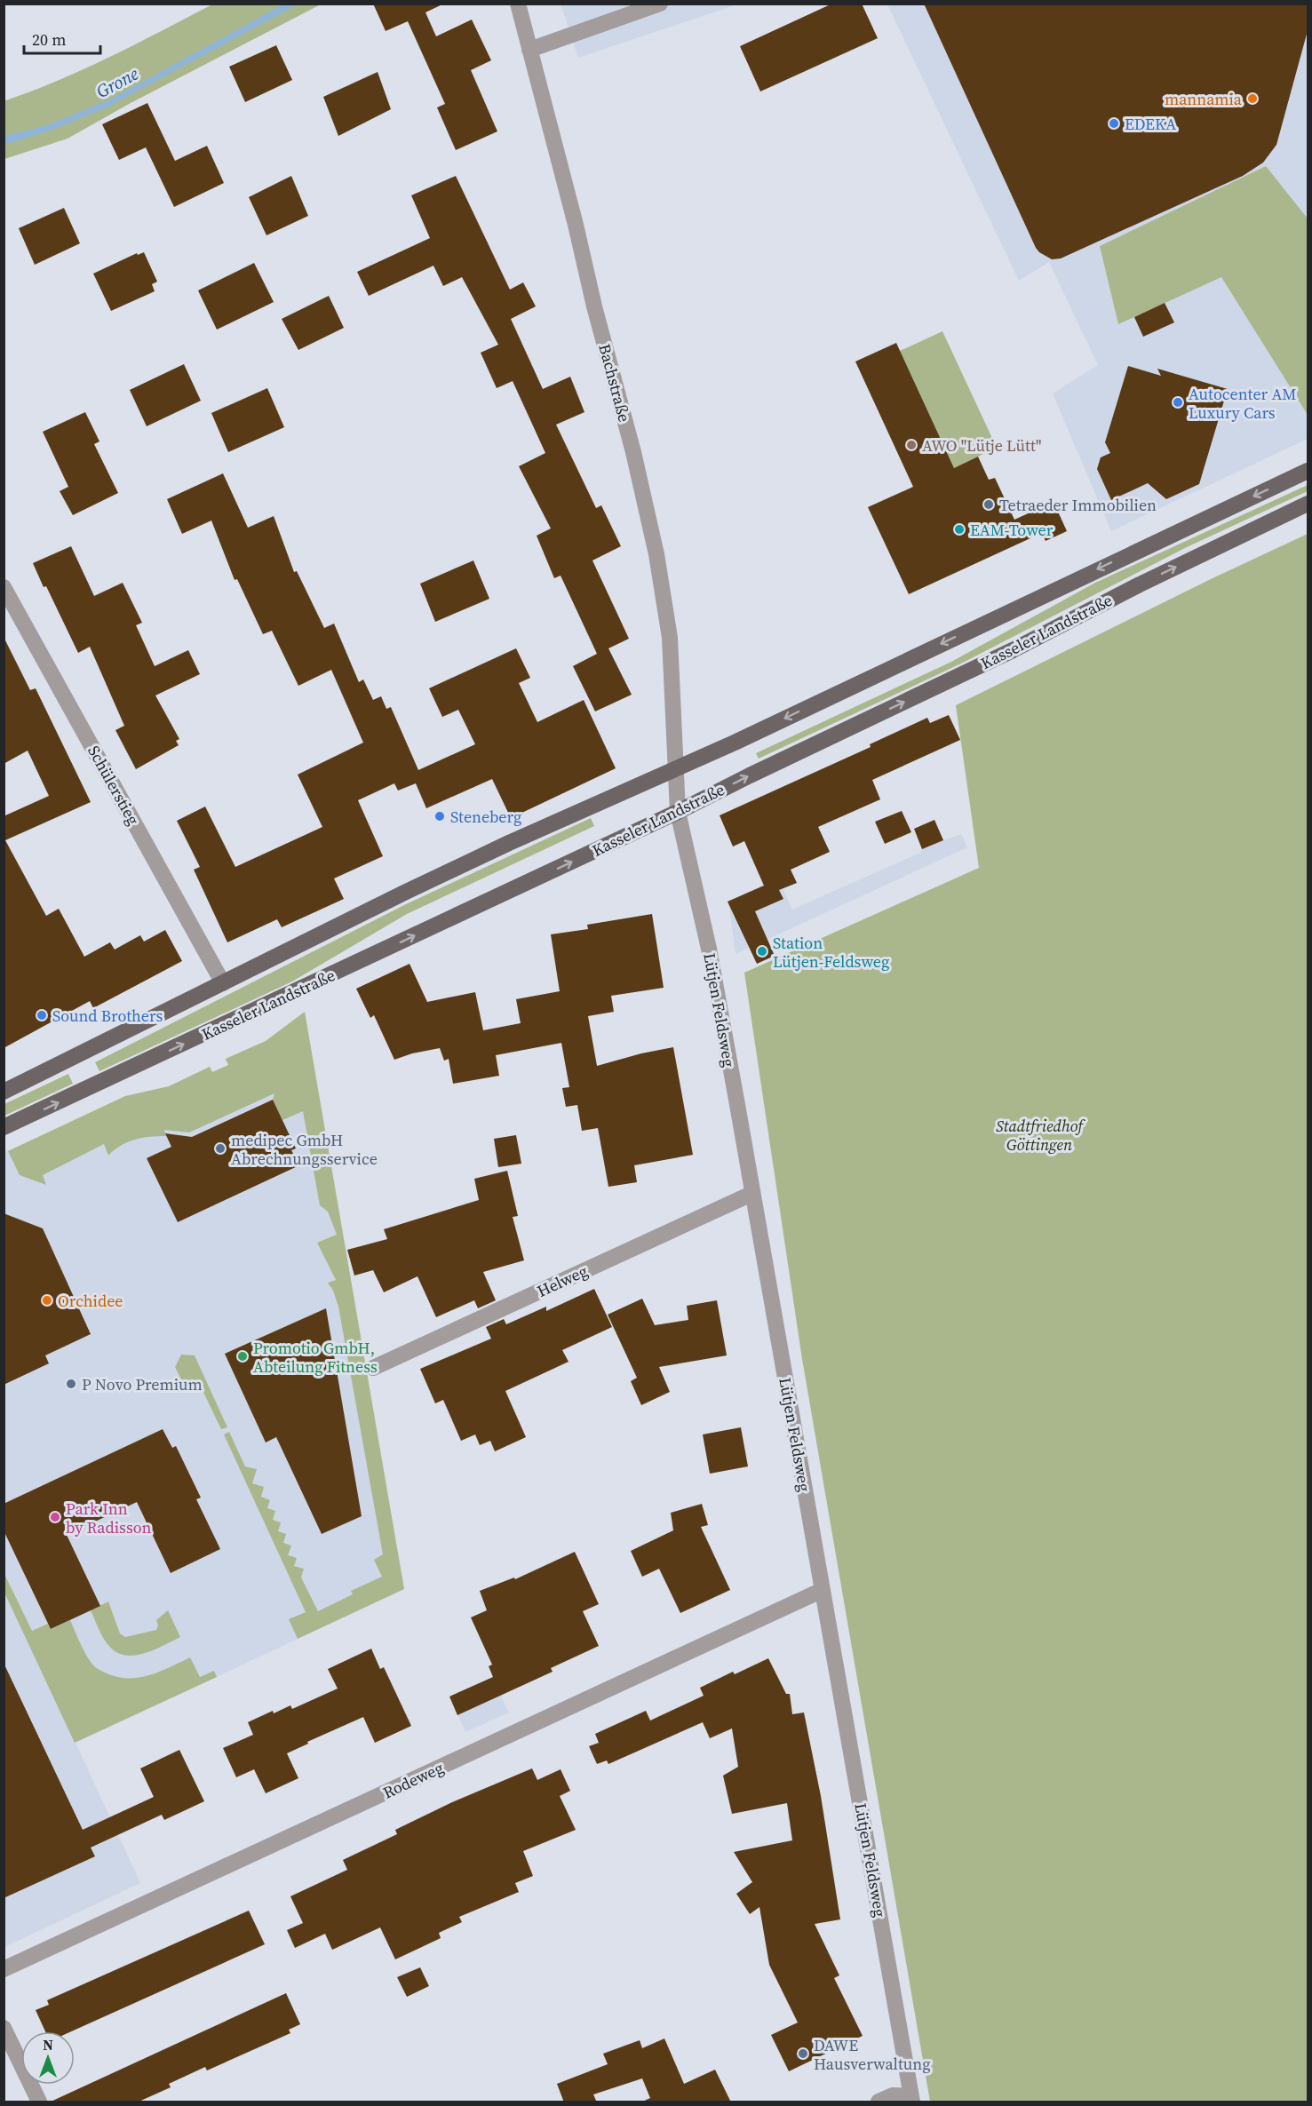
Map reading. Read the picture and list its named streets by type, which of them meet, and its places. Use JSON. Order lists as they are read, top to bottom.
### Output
{
  "streets": {
    "main road": ["Kasseler Landstraße"],
    "street": [
      "Bachstraße",
      "Schülerstieg",
      "Lütjen Feldsweg",
      "Helweg",
      "Rodeweg"
    ]
  },
  "crossings": [
    ["Bachstraße", "Kasseler Landstraße"],
    ["Bachstraße", "Lütjen Feldsweg"],
    ["Kasseler Landstraße", "Schülerstieg"],
    ["Kasseler Landstraße", "Lütjen Feldsweg"],
    ["Lütjen Feldsweg", "Helweg"],
    ["Lütjen Feldsweg", "Rodeweg"]
  ],
  "water": ["Grone"],
  "parks": ["Stadtfriedhof Göttingen"],
  "places": [
    "mannamia",
    "EDEKA",
    "Autocenter AM Luxury Cars",
    "AWO \"Lütje Lütt\"",
    "Tetraeder Immobilien",
    "EAM-Tower",
    "Steneberg",
    "Station Lütjen-Feldsweg",
    "Sound Brothers",
    "medipec GmbH Abrechnungsservice",
    "Orchidee",
    "Promotio GmbH, Abteilung Fitness",
    "P Novo Premium",
    "Park Inn by Radisson",
    "DAWE Hausverwaltung"
  ],
  "scale_bar": "20 m",
  "north": "top"
}
